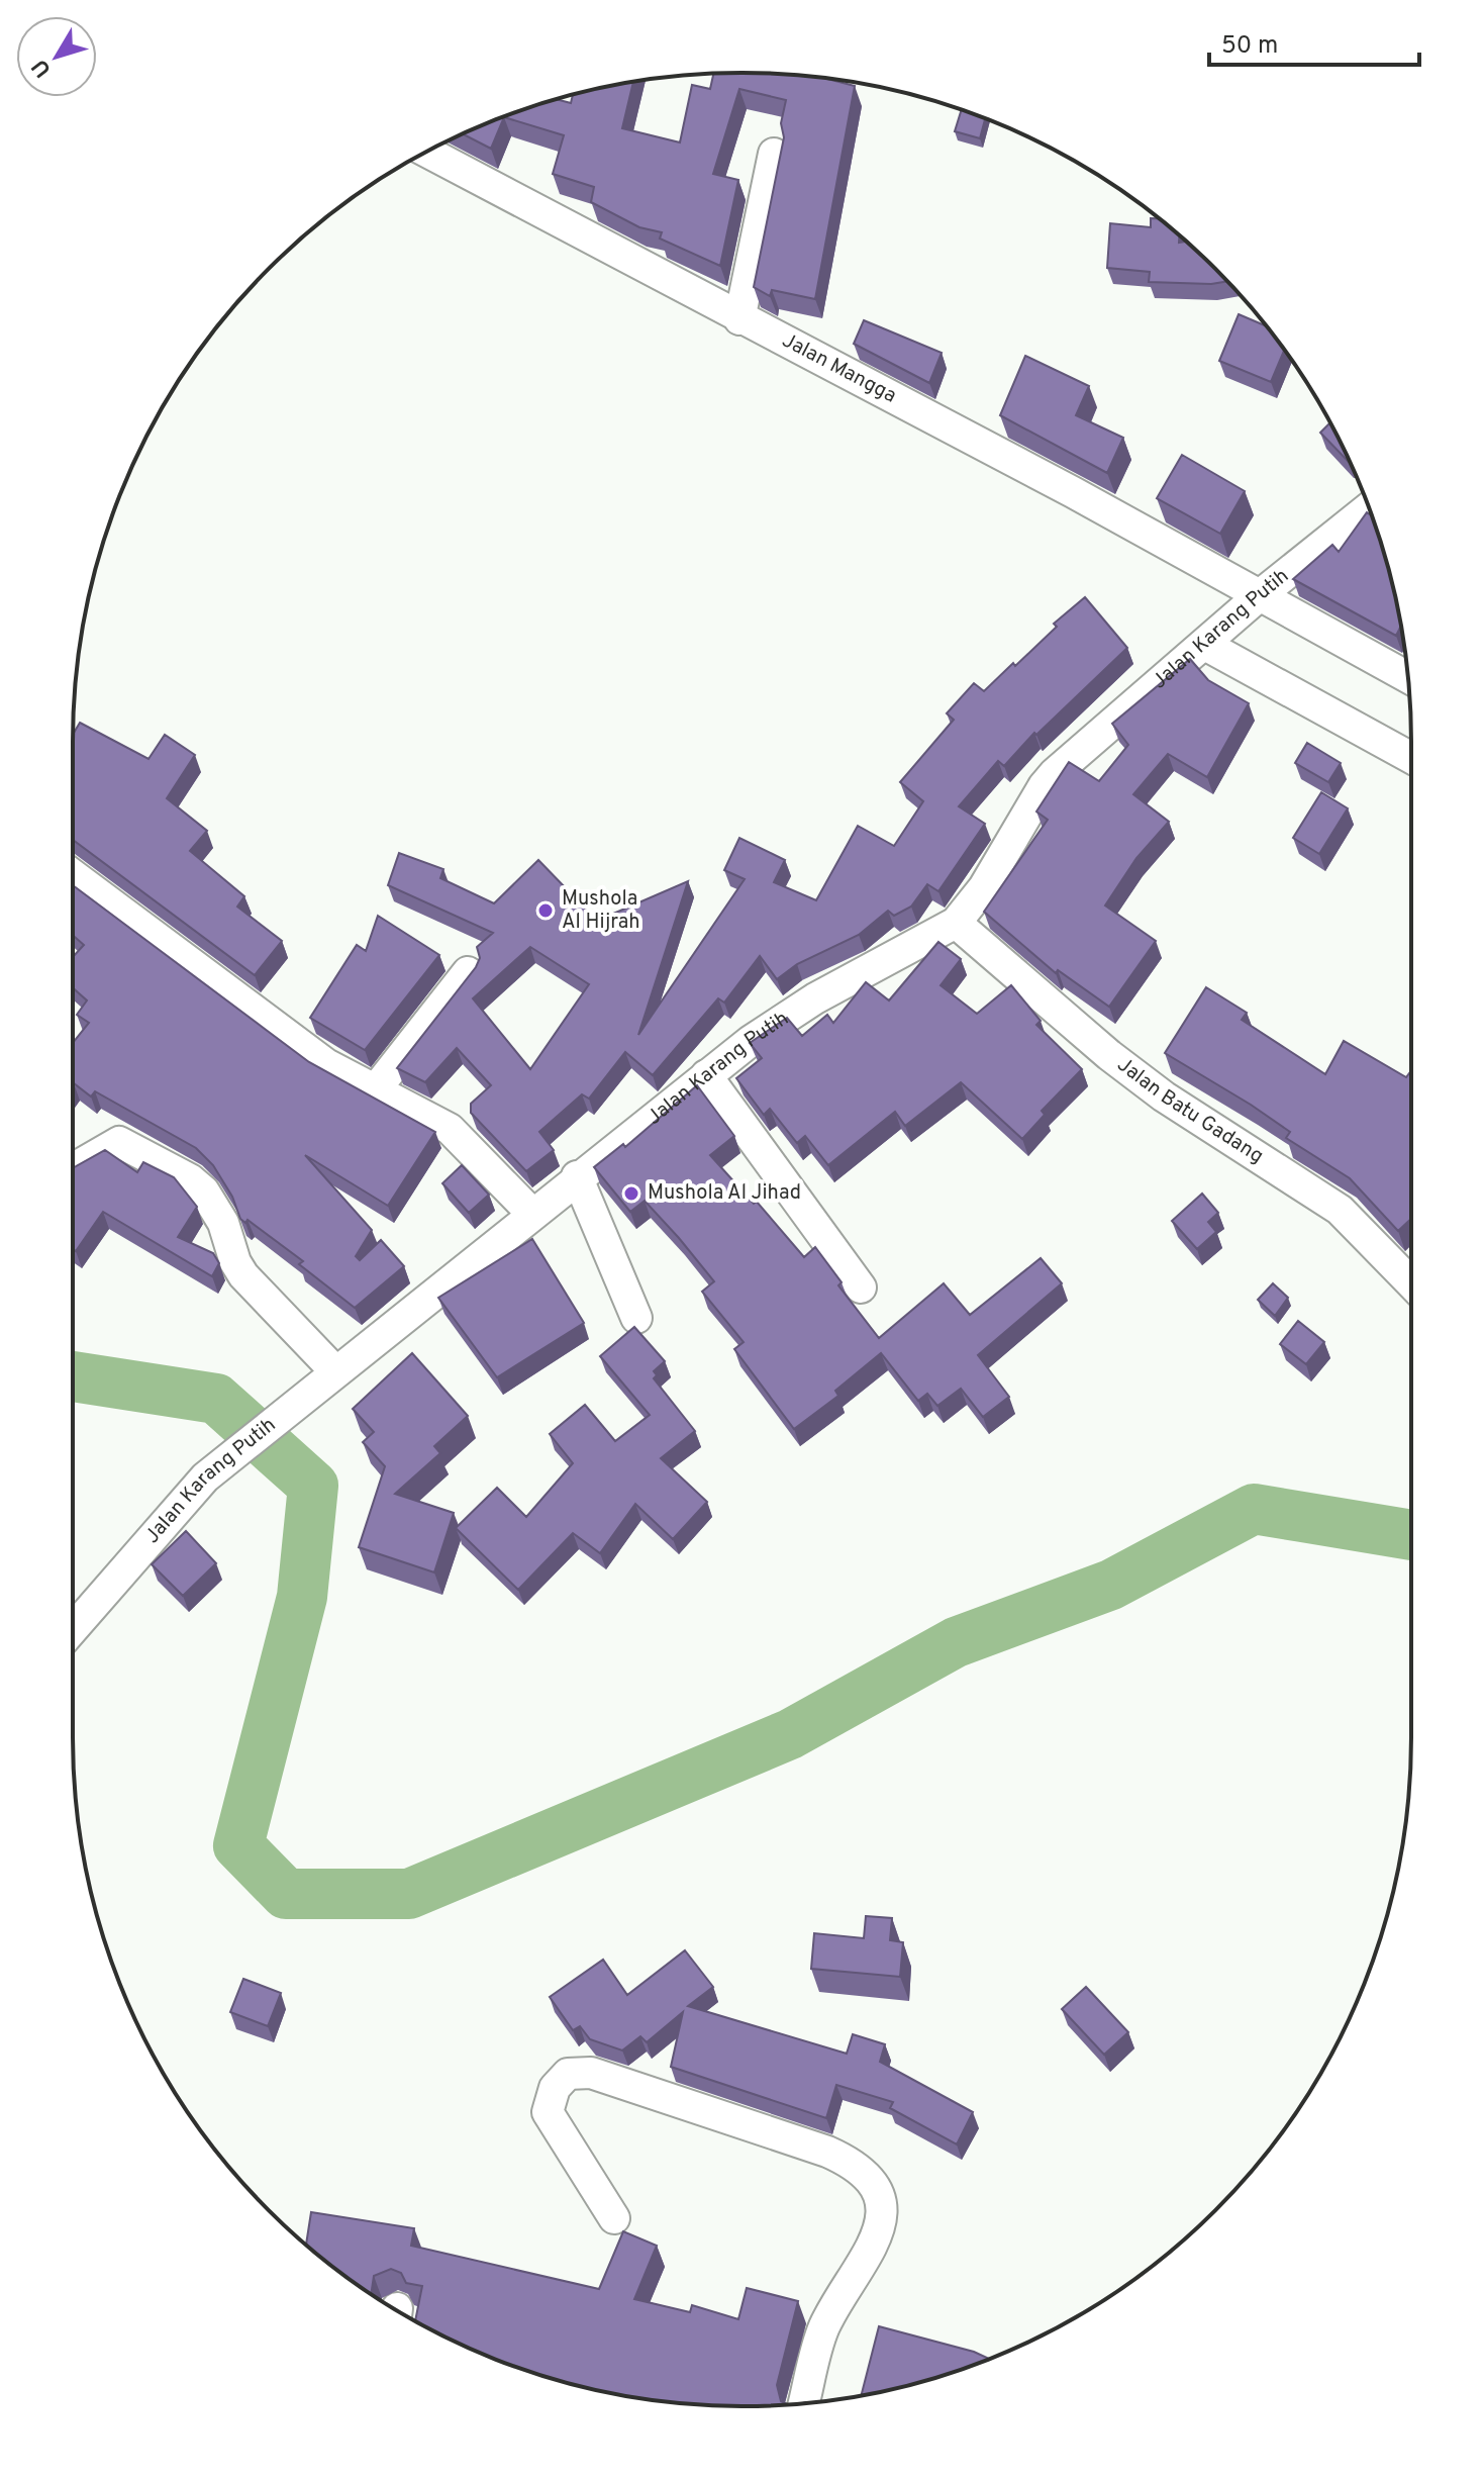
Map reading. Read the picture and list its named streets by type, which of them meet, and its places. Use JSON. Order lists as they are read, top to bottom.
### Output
{
  "streets": {
    "street": ["Jalan Mangga", "Jalan Karang Putih", "Jalan Batu Gadang"]
  },
  "crossings": [
    ["Jalan Mangga", "Jalan Karang Putih"],
    ["Jalan Karang Putih", "Jalan Batu Gadang"]
  ],
  "places": ["Mushola Al Hijrah", "Mushola Al Jihad"],
  "scale_bar": "50 m",
  "north": "bottom left"
}
